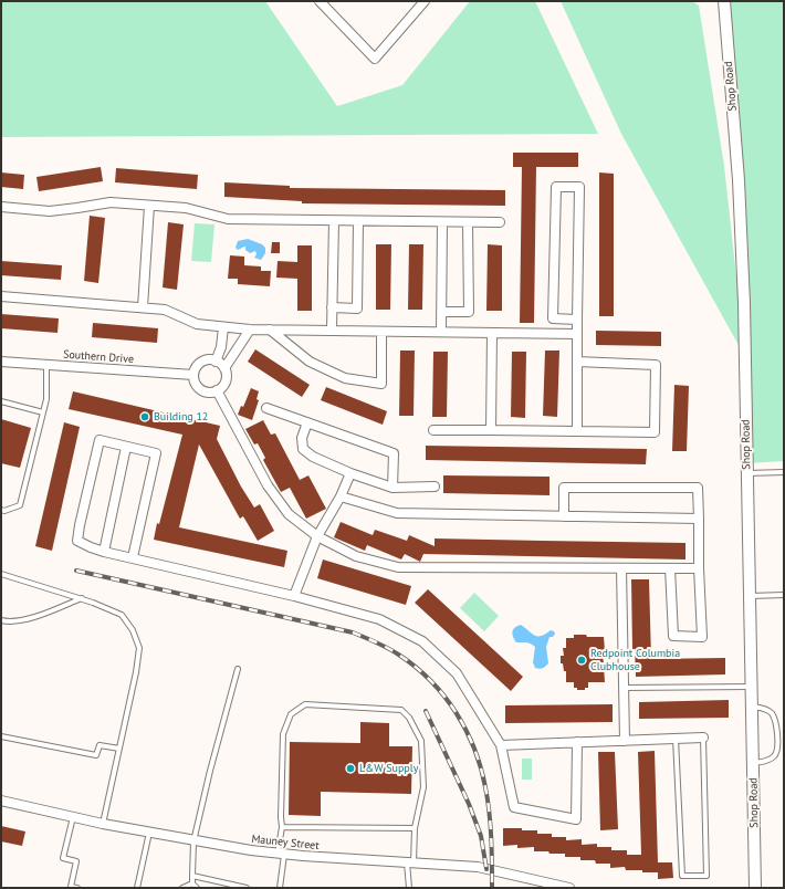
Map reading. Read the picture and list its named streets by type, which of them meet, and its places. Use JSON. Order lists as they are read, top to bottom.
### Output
{
  "streets": {
    "street": ["Shop Road", "Southern Drive", "Mauney Street"]
  },
  "places": ["Building 12", "Redpoint Columbia Clubhouse", "L&W Supply"]
}
